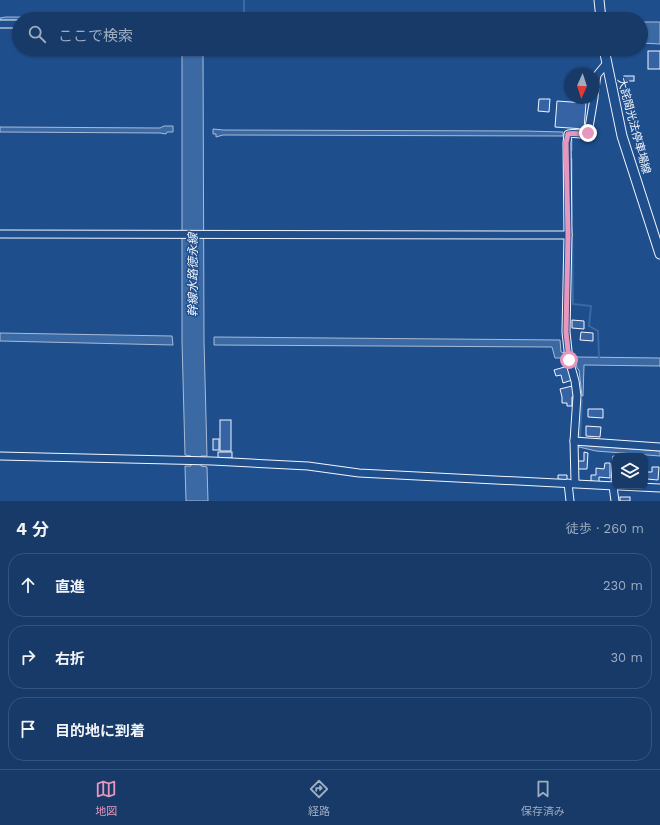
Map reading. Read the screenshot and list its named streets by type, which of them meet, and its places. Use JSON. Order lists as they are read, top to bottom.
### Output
{
  "streets": {
    "main road": ["大詫間光法停車場線"]
  },
  "water": ["幹線水路徳永線"],
  "north": "bottom",
  "page": {
    "search": "ここで検索",
    "heading": ["4 分", "徒歩 · 260 m"],
    "list": [
      ["直進", "230 m"],
      ["右折", "30 m"],
      "目的地に到着"
    ],
    "nav": ["地図", "経路", "保存済み"]
  }
}
